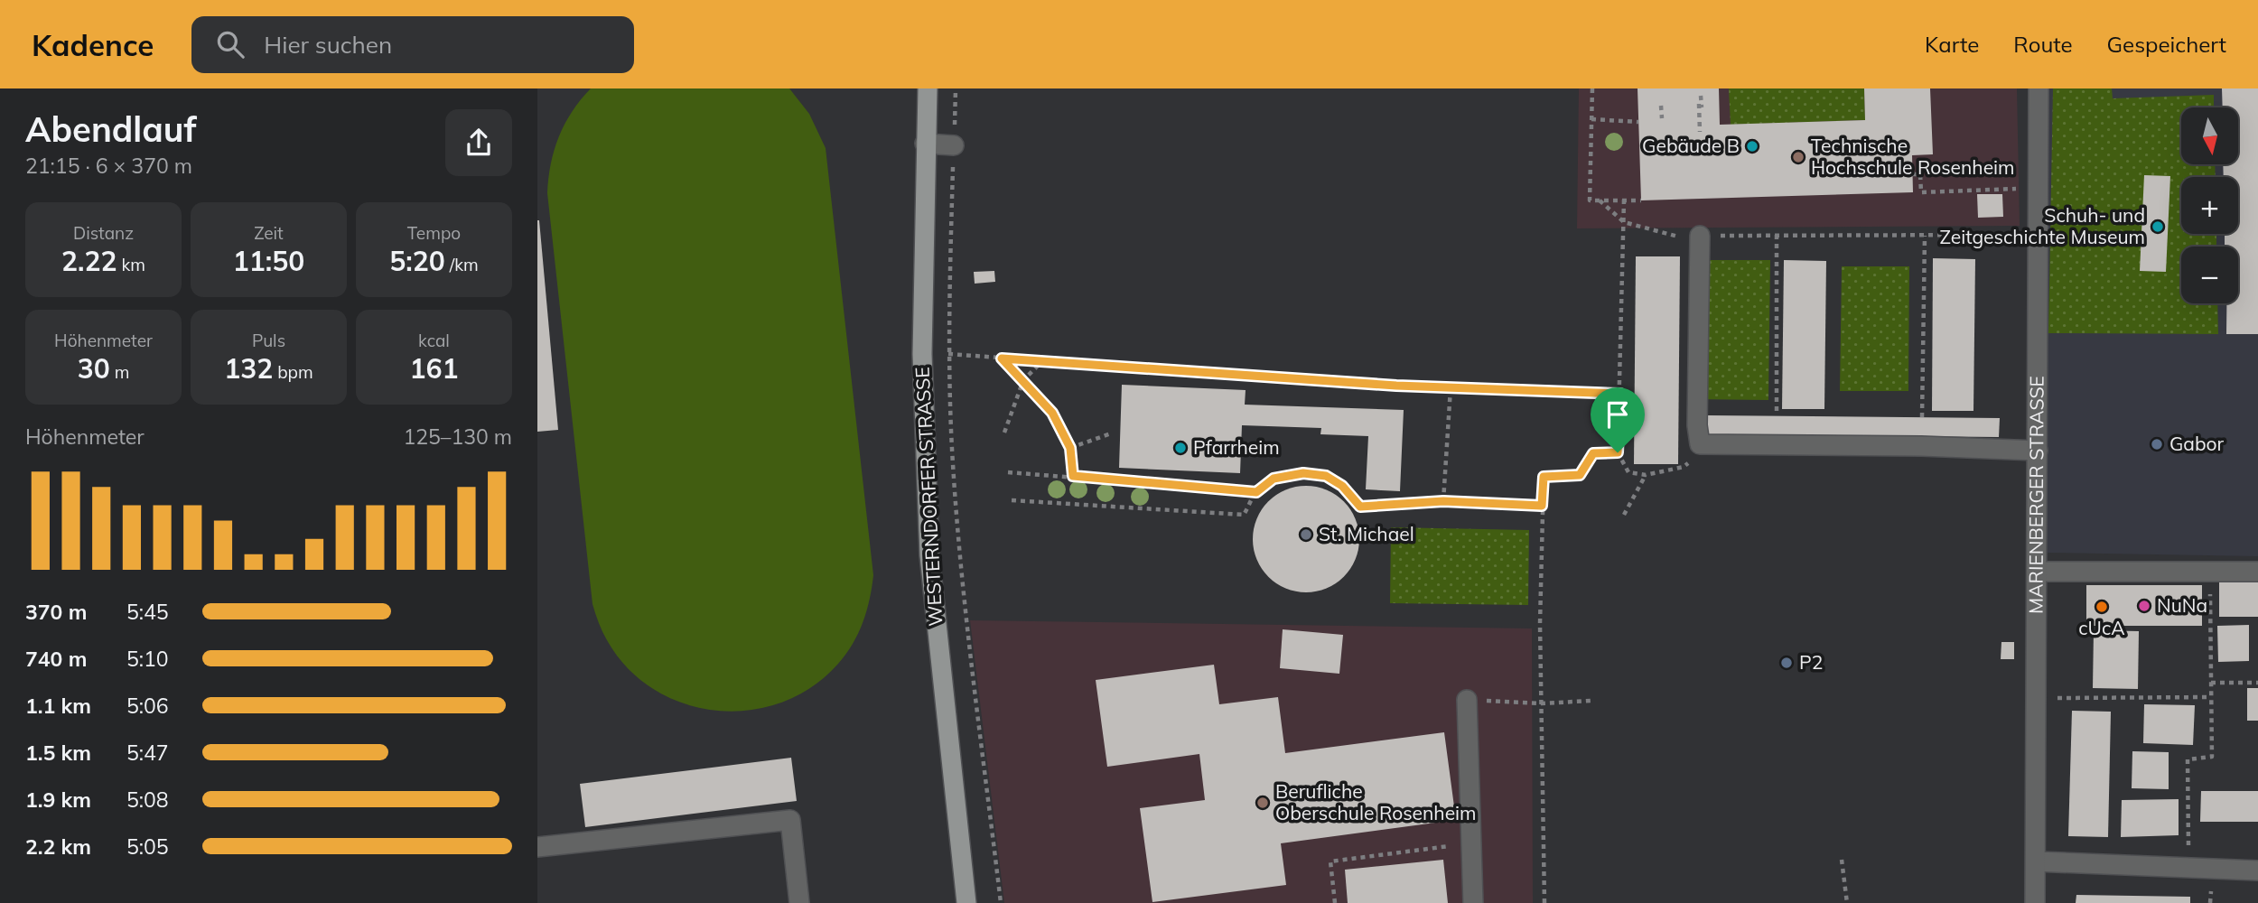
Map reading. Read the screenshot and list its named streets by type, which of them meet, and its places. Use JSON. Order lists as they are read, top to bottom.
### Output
{
  "streets": {
    "main road": ["WESTERNDORFER STRASSE"],
    "street": ["MARIENBERGER STRASSE"]
  },
  "places": [
    "Gebäude B",
    "Technische Hochschule Rosenheim",
    "Schuh- und Zeitgeschichte Museum",
    "Gabor",
    "Pfarrheim",
    "St. Michael",
    "NuNa",
    "cUcA",
    "P2",
    "Berufliche Oberschule Rosenheim"
  ],
  "north": "bottom",
  "page": {
    "header": "Kadence",
    "search": "Hier suchen",
    "nav": ["Karte", "Route", "Gespeichert"],
    "heading": ["Abendlauf", "21:15 · 6 × 370 m"],
    "map_buttons": ["+", "−"],
    "stats": [
      ["Distanz", "2.22 km"],
      ["Zeit", "11:50"],
      ["Tempo", "5:20 /km"],
      ["Höhenmeter", "30 m"],
      ["Puls", "132 bpm"],
      ["kcal", "161"]
    ],
    "chart": ["Höhenmeter", "125–130 m"],
    "list": [
      {
        "name": "370 m",
        "note": "5:45"
      },
      {
        "name": "740 m",
        "note": "5:10"
      },
      {
        "name": "1.1 km",
        "note": "5:06"
      },
      {
        "name": "1.5 km",
        "note": "5:47"
      },
      {
        "name": "1.9 km",
        "note": "5:08"
      },
      {
        "name": "2.2 km",
        "note": "5:05"
      }
    ]
  }
}
